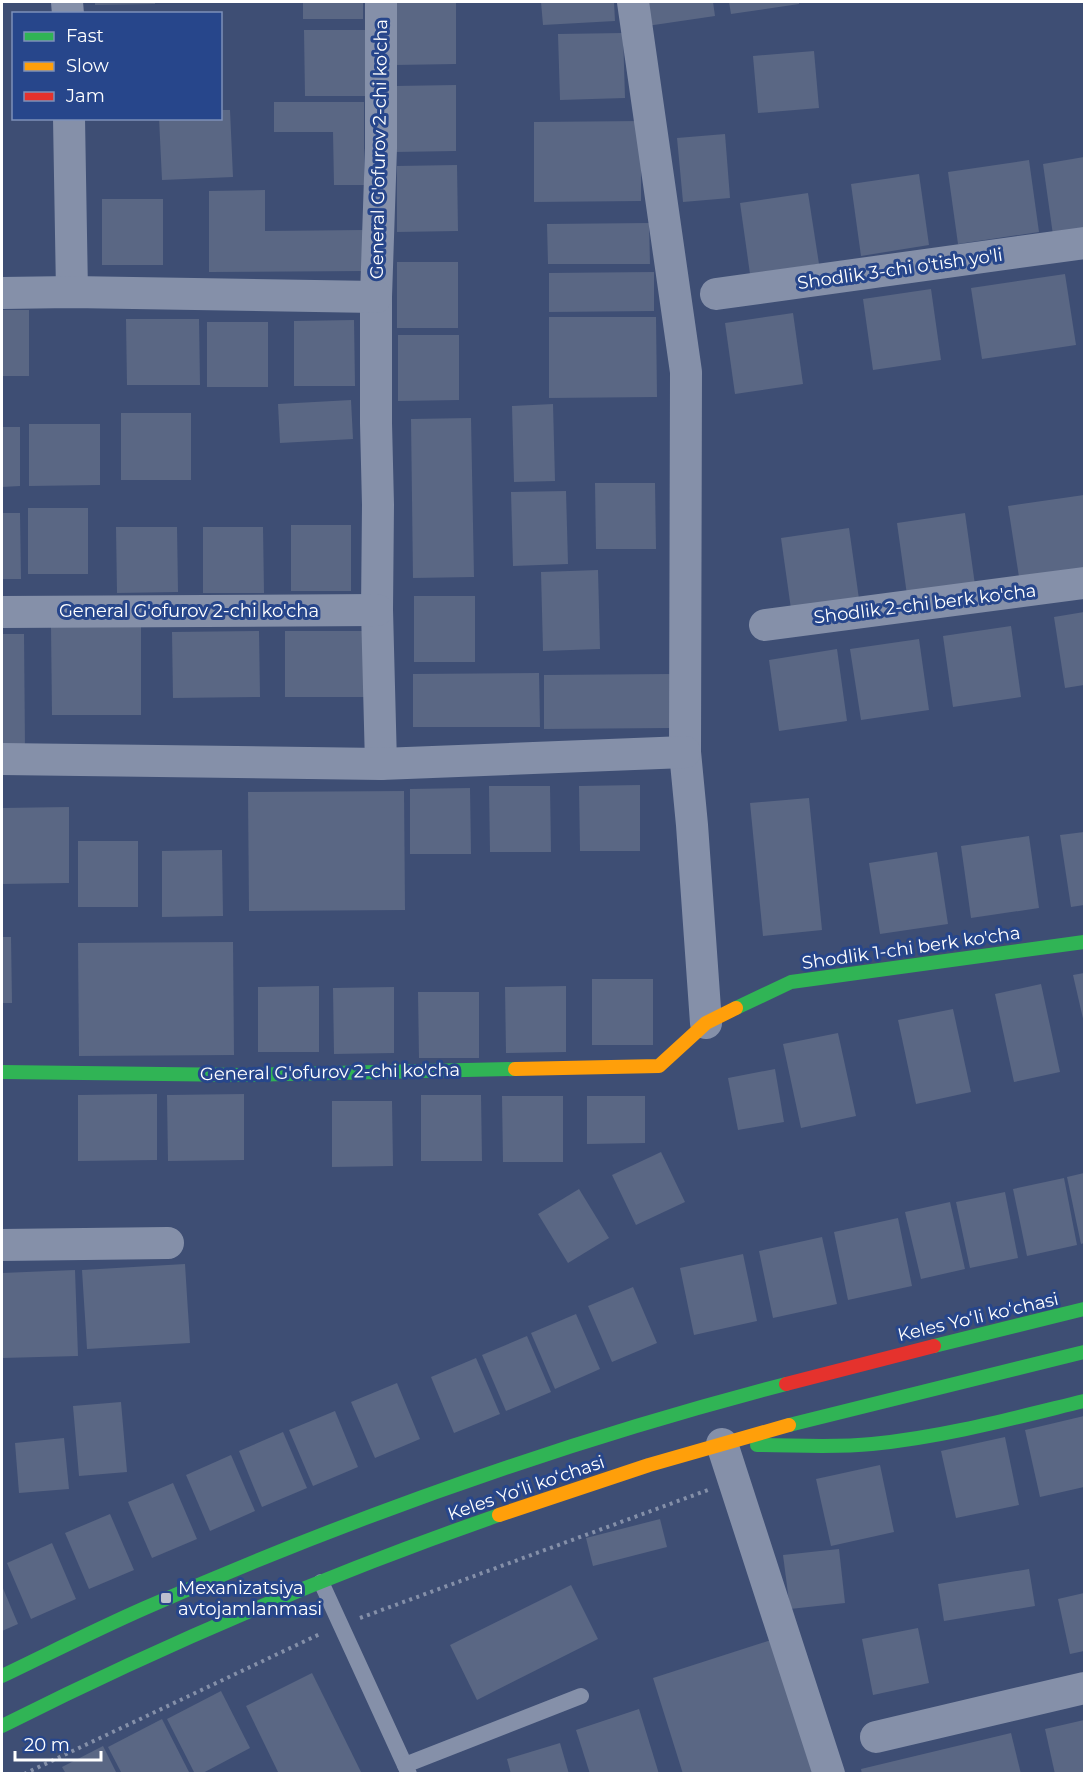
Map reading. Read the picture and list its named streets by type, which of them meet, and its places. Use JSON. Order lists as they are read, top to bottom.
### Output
{
  "streets": {
    "main road": ["General G'ofurov 2-chi ko'cha", "Shodlik 1-chi berk ko'cha", "Keles Yoʻli koʻchasi"],
    "street": ["Shodlik 3-chi o'tish yo'li", "Shodlik 2-chi berk ko'cha"]
  },
  "crossings": [
    ["General G'ofurov 2-chi ko'cha", "Shodlik 1-chi berk ko'cha"]
  ],
  "places": {
    "transit": ["Mexanizatsiya avtojamlanmasi"]
  },
  "legend": ["Fast", "Slow", "Jam"],
  "scale_bar": "20 m"
}
